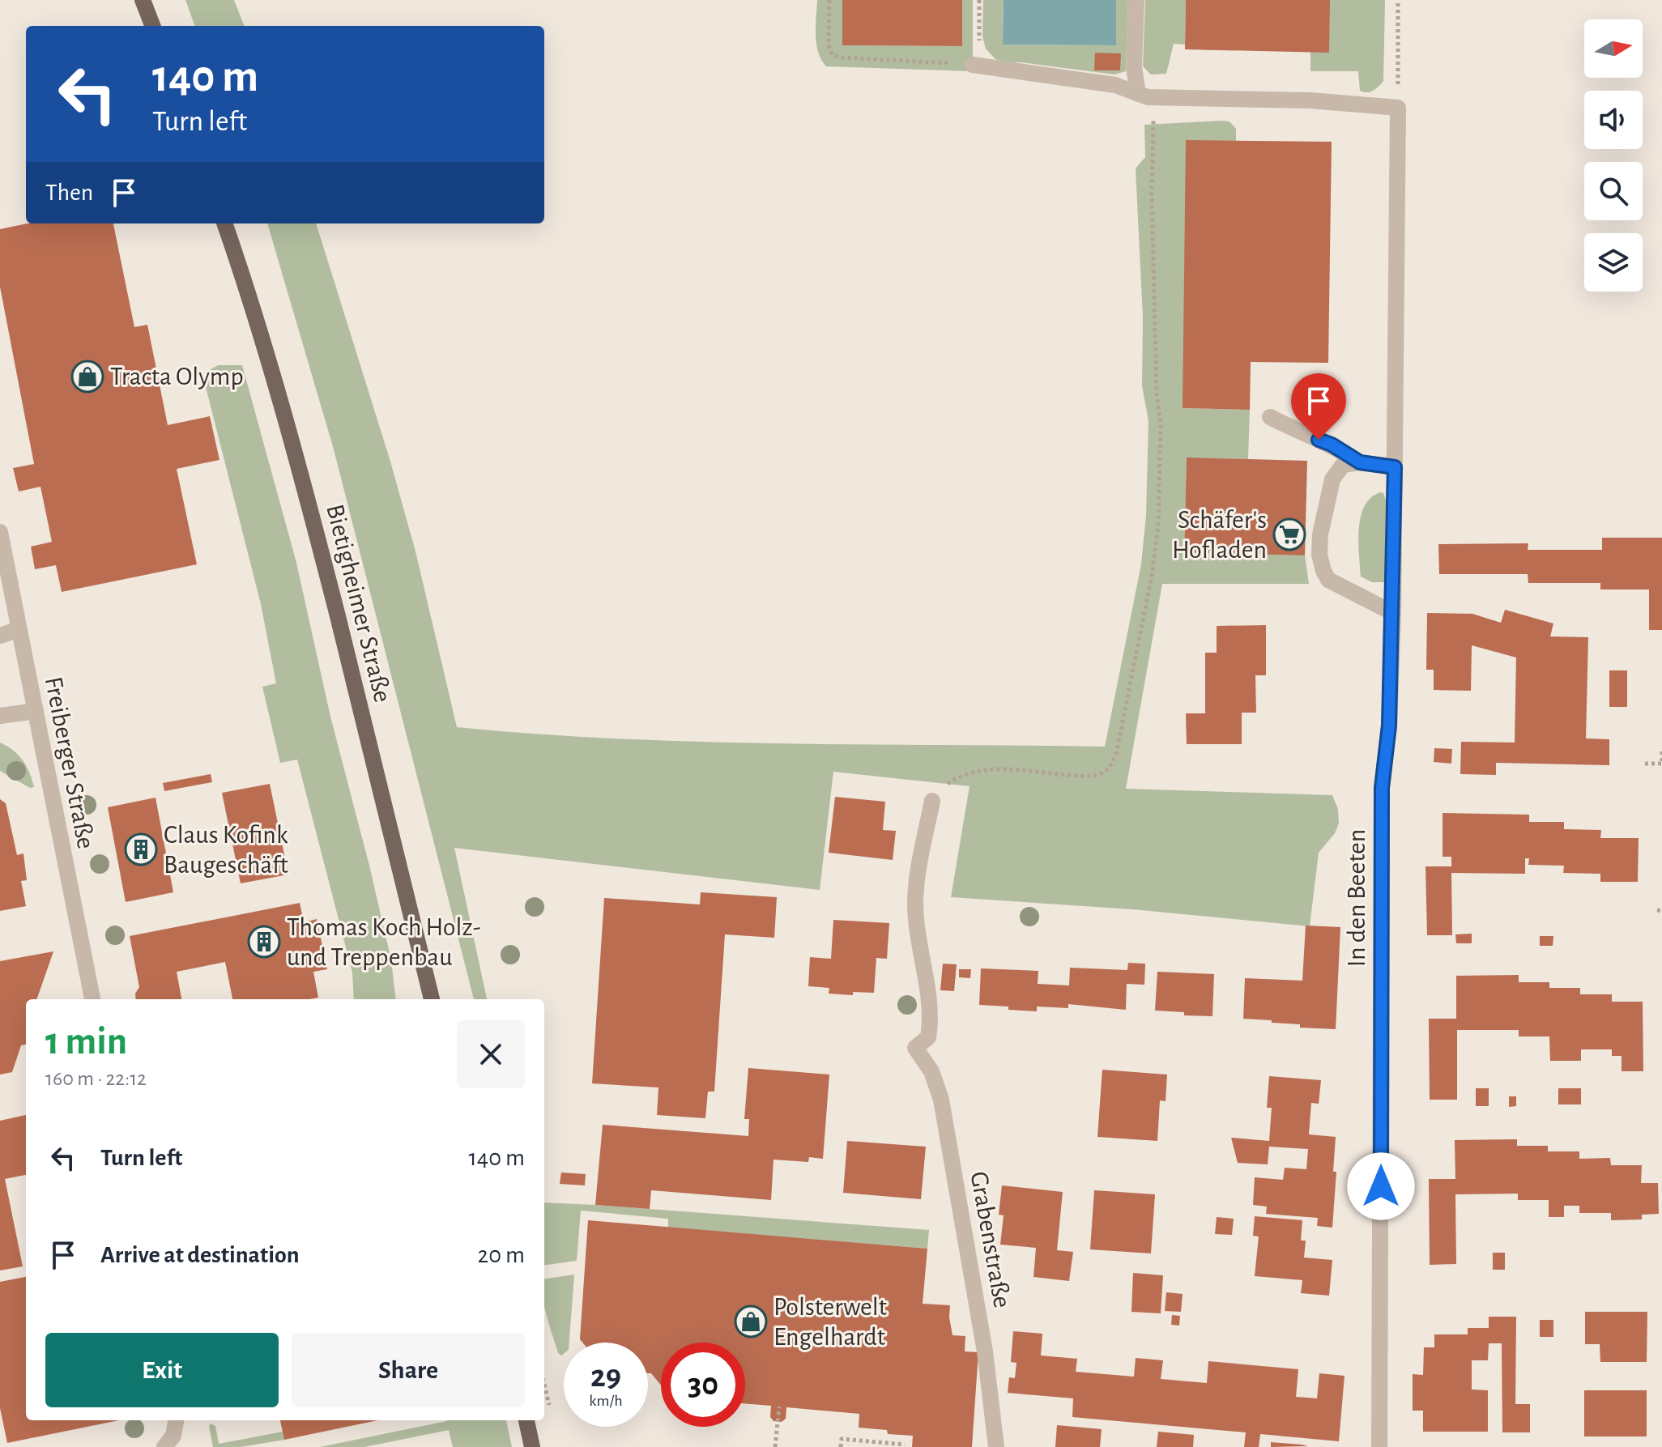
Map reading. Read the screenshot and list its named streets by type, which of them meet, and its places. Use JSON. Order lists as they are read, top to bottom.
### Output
{
  "streets": {
    "main road": ["Bietigheimer Straße"],
    "street": ["Freiberger Straße", "In den Beeten", "Grabenstraße"]
  },
  "places": {
    "shop": ["Tracta Olymp", "Polsterwelt Engelhardt"],
    "supermarket": ["Schäfer's Hofladen"],
    "building": ["Claus Kofink Baugeschäft", "Thomas Koch Holz- und Treppenbau"]
  },
  "north": "right",
  "page": {
    "turn": ["140 m", "Turn left"],
    "then": "Then",
    "heading": ["1 min", "160 m · 22:12"],
    "list": [
      {
        "name": "Turn left",
        "value": "140 m"
      },
      {
        "name": "Arrive at destination",
        "value": "20 m"
      }
    ],
    "buttons": ["Exit", "Share"],
    "speed": "29 km/h",
    "limit": "30"
  }
}
